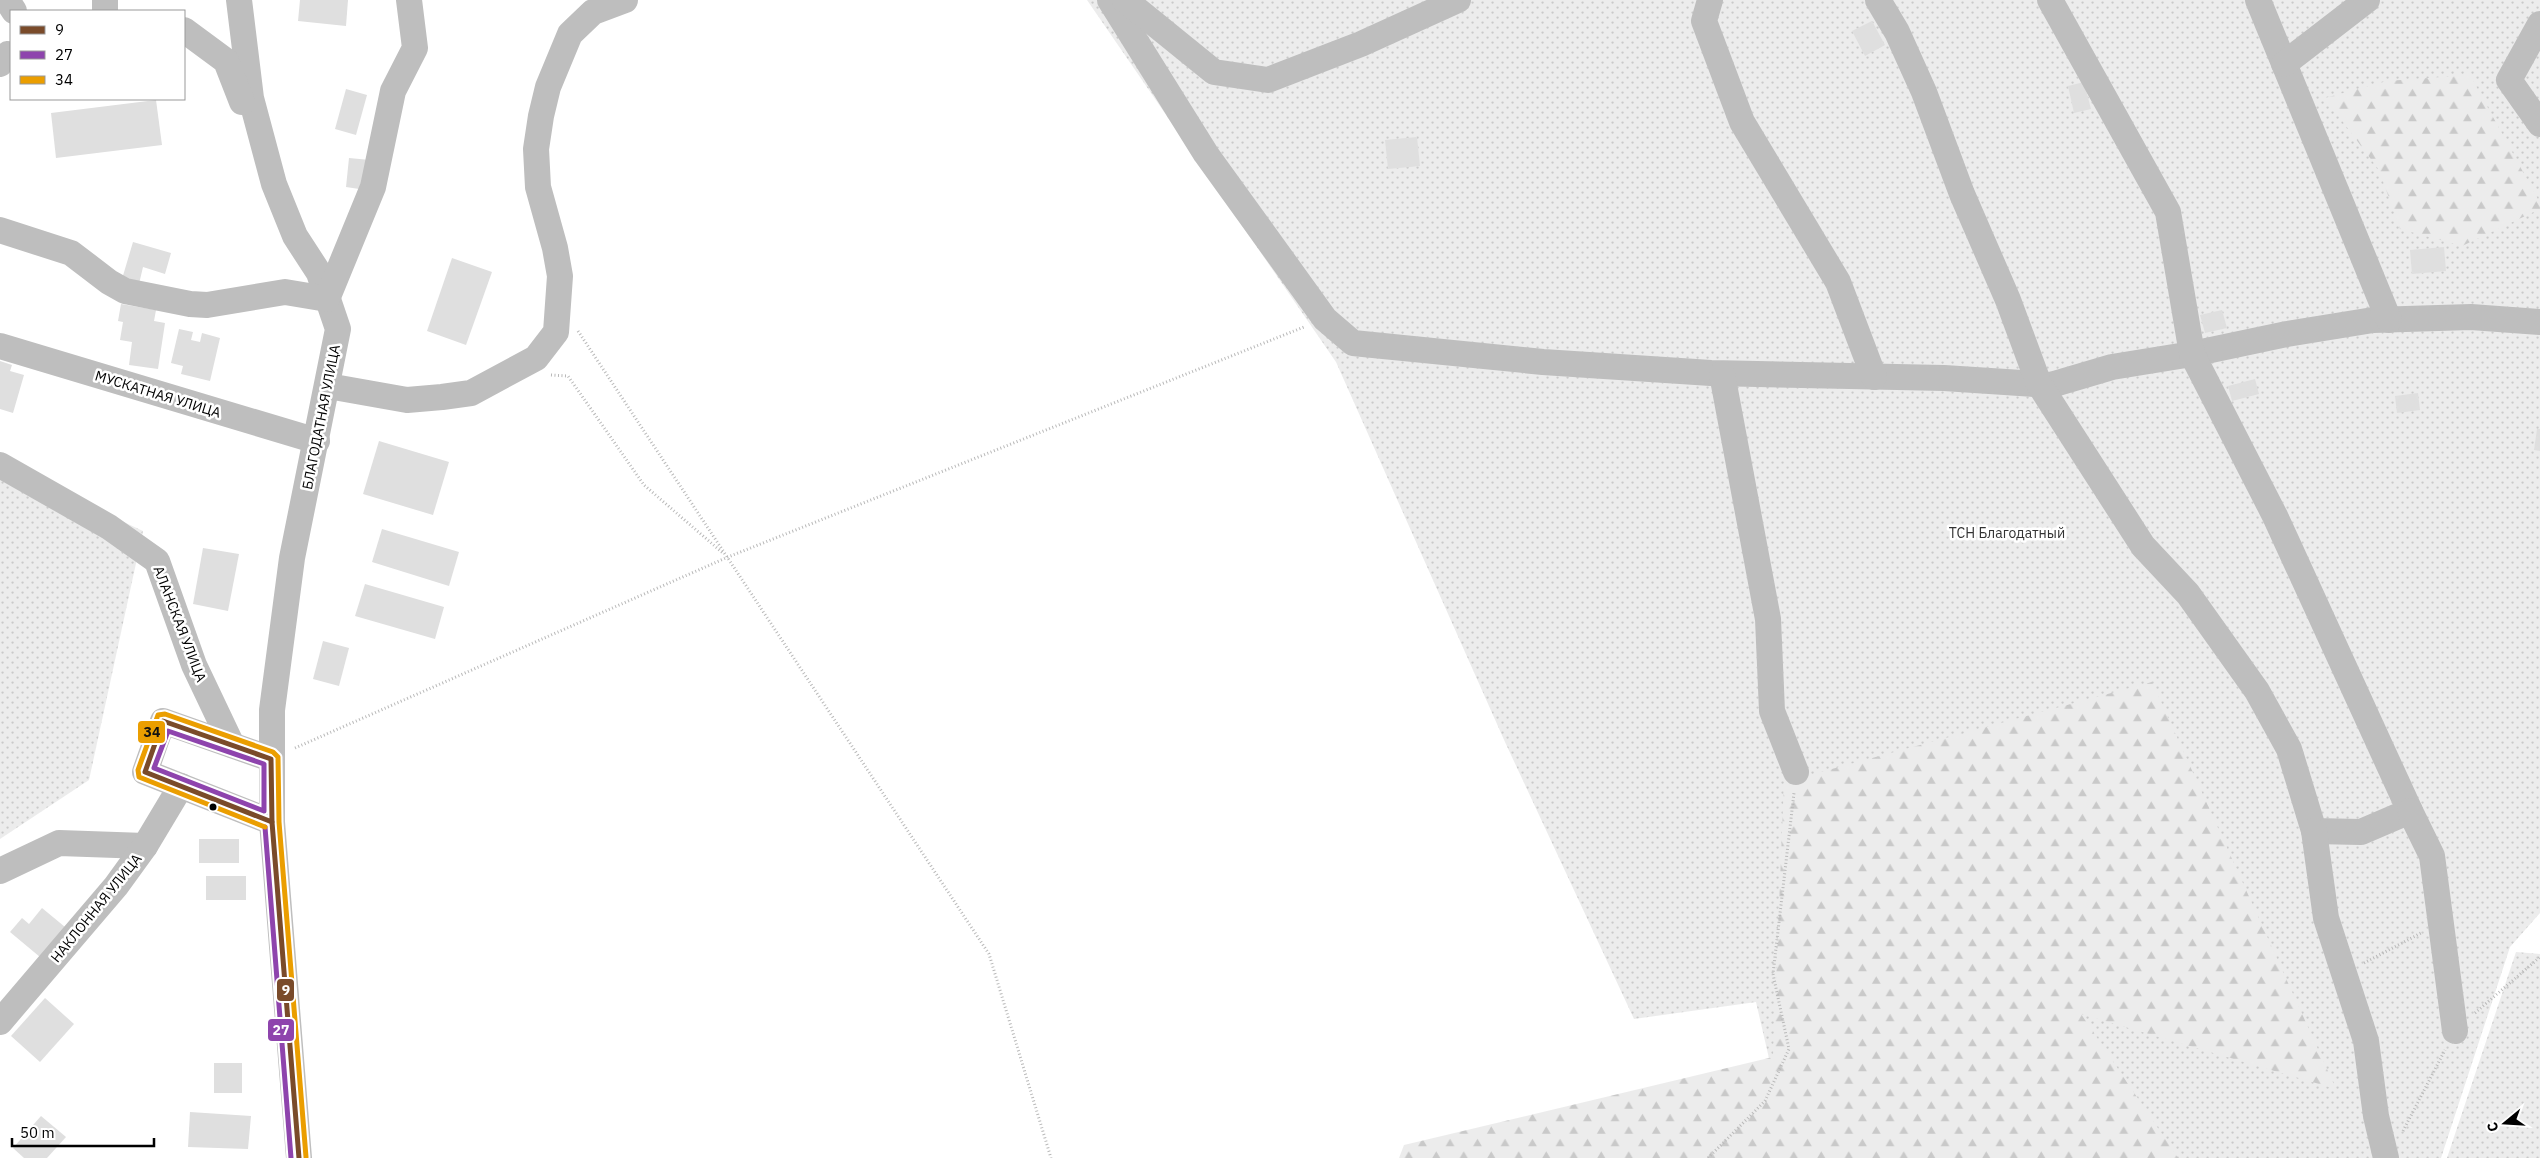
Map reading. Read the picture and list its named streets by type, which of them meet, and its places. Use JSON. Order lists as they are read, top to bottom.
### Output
{
  "streets": {
    "street": [
      "МУСКАТНАЯ УЛИЦА",
      "БЛАГОДАТНАЯ УЛИЦА",
      "АЛАНСКАЯ УЛИЦА",
      "НАКЛОННАЯ УЛИЦА"
    ]
  },
  "crossings": [
    ["МУСКАТНАЯ УЛИЦА", "БЛАГОДАТНАЯ УЛИЦА"]
  ],
  "parks": ["ТСН Благодатный"],
  "lines": ["transit line 34", "transit line 9", "transit line 27"],
  "legend": ["9", "27", "34"],
  "scale_bar": "50 m",
  "north": "left"
}
